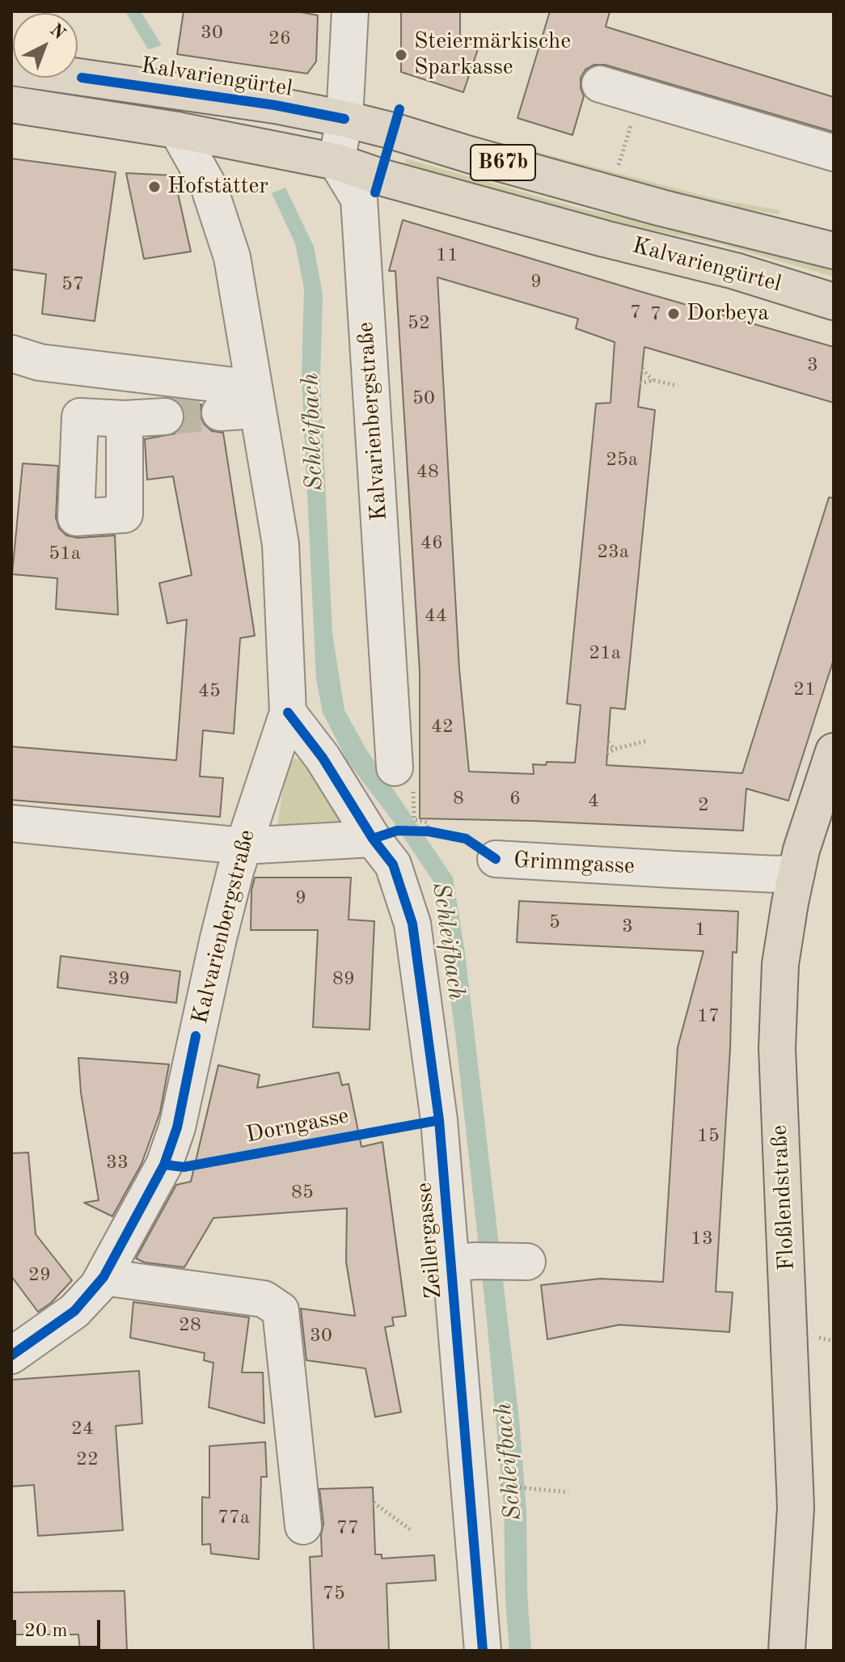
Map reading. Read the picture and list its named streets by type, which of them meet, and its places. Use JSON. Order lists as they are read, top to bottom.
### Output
{
  "streets": {
    "main road": ["Kalvariengürtel", "B67b", "Floßlendstraße"],
    "street": ["Kalvarienbergstraße", "Grimmgasse", "Zeillergasse"],
    "cycle path": ["Dorngasse"]
  },
  "crossings": [
    ["Kalvariengürtel", "Kalvarienbergstraße"],
    ["Grimmgasse", "Floßlendstraße"]
  ],
  "water": ["Schleifbach"],
  "places": ["Steiermärkische Sparkasse", "Hofstätter", "Dorbeya"],
  "house_numbers": [
    "30",
    "26",
    "11",
    "9",
    "57",
    "7",
    "7",
    "52",
    "3",
    "50",
    "25a",
    "48",
    "46",
    "23a",
    "51a",
    "44",
    "21a",
    "21",
    "45",
    "42",
    "8",
    "6",
    "4",
    "2",
    "9",
    "5",
    "3",
    "1",
    "39",
    "89",
    "17",
    "15",
    "33",
    "85",
    "13",
    "29",
    "28",
    "30",
    "24",
    "22",
    "77a",
    "77",
    "75"
  ],
  "scale_bar": "20 m",
  "north": "top right"
}
